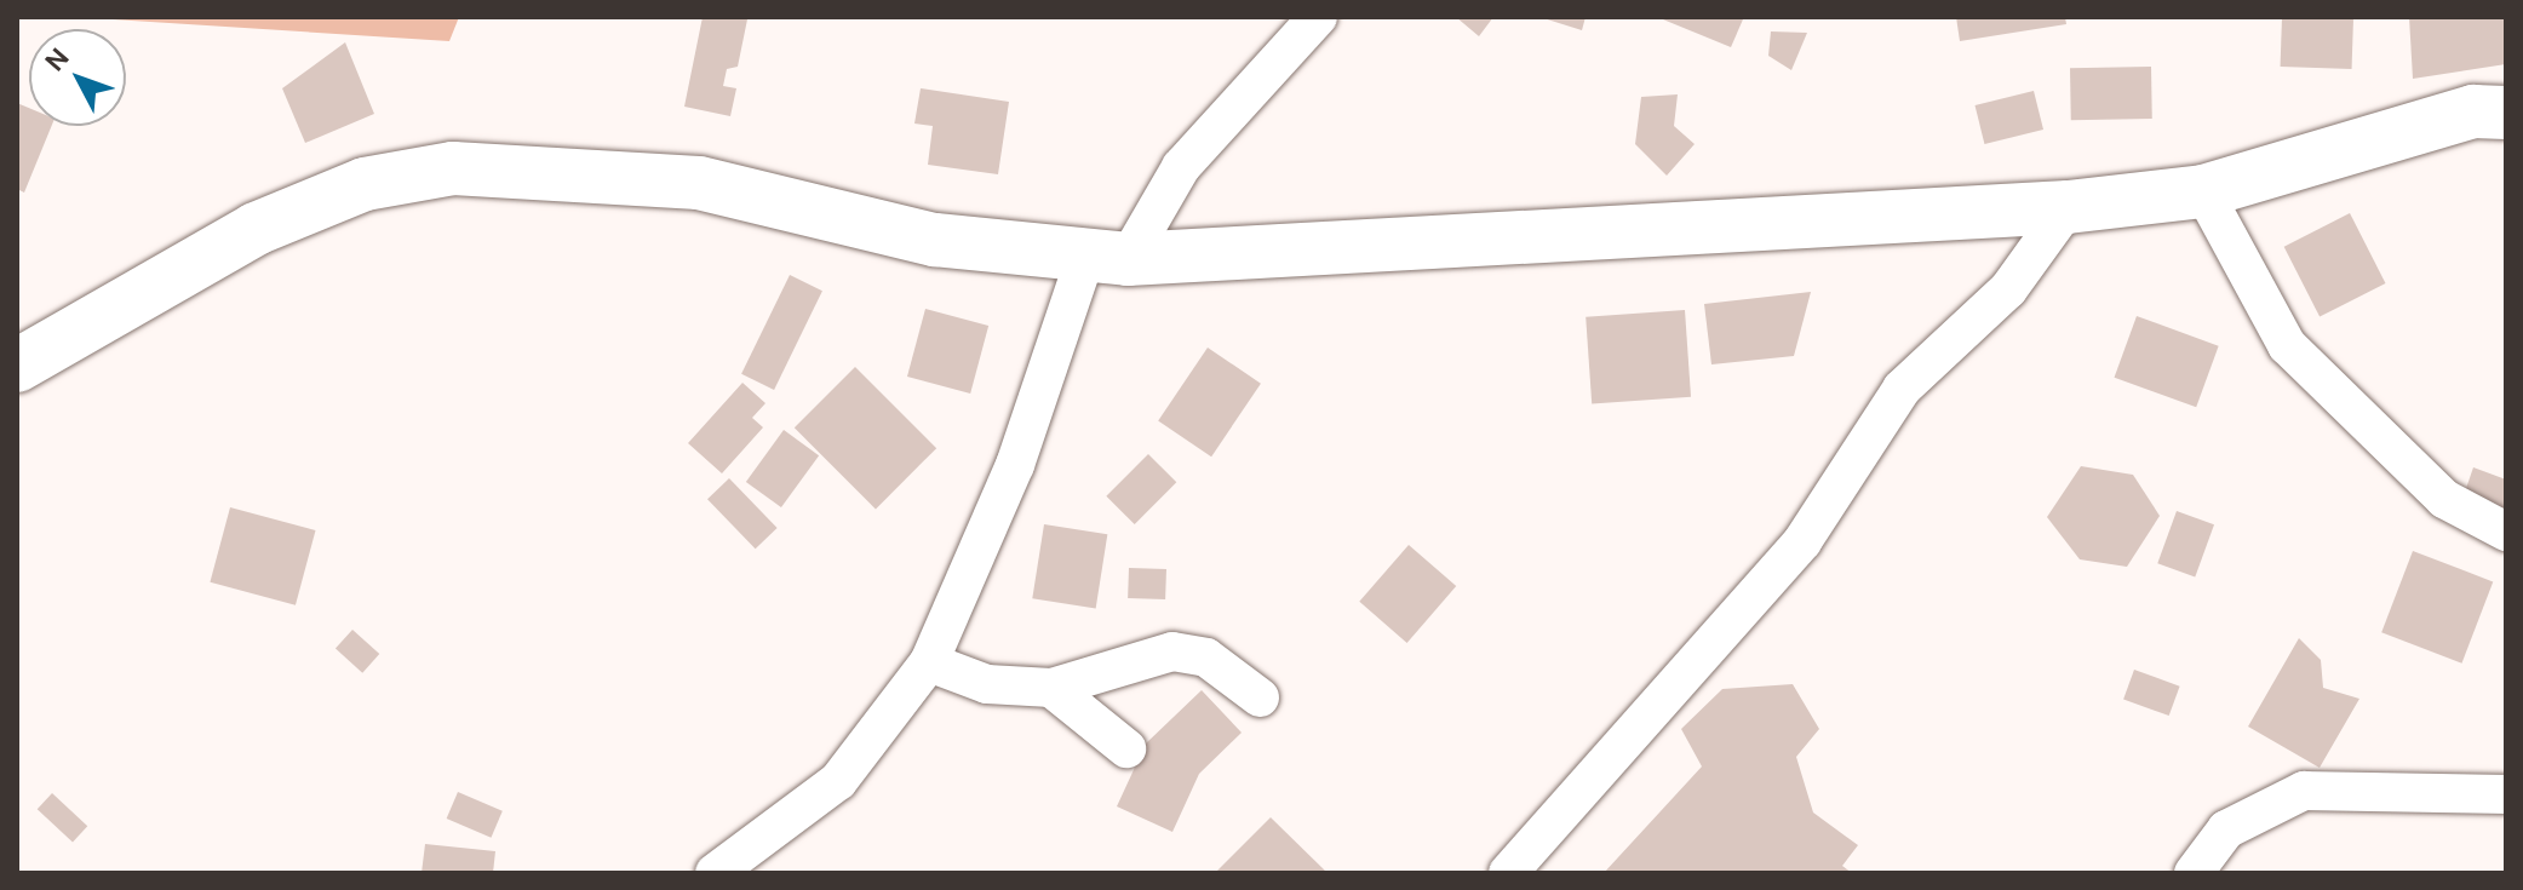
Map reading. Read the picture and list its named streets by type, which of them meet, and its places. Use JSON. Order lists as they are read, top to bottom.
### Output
{
  "north": "top left"
}
